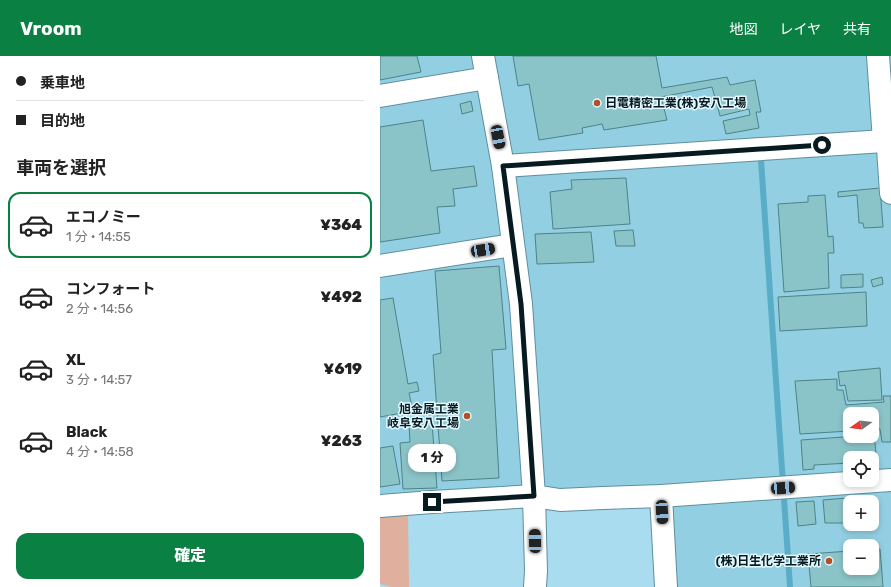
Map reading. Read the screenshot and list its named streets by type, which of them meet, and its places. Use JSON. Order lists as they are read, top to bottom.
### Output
{
  "places": ["日電精密工業(株)安八工場", "旭金属工業 岐阜安八工場", "(株)日生化学工業所"],
  "north": "left",
  "page": {
    "header": "Vroom",
    "nav": ["地図", "レイヤ", "共有"],
    "banner": ["乗車地", "目的地"],
    "heading": "車両を選択",
    "list": [
      {
        "name": "エコノミー",
        "note": "1 分 · 14:55",
        "value": "¥364"
      },
      {
        "name": "コンフォート",
        "note": "2 分 · 14:56",
        "value": "¥492"
      },
      {
        "name": "XL",
        "note": "3 分 · 14:57",
        "value": "¥619"
      },
      {
        "name": "Black",
        "note": "4 分 · 14:58",
        "value": "¥263"
      }
    ],
    "map_buttons": ["+", "−"],
    "bubble": "1 分",
    "buttons": "確定"
  }
}
